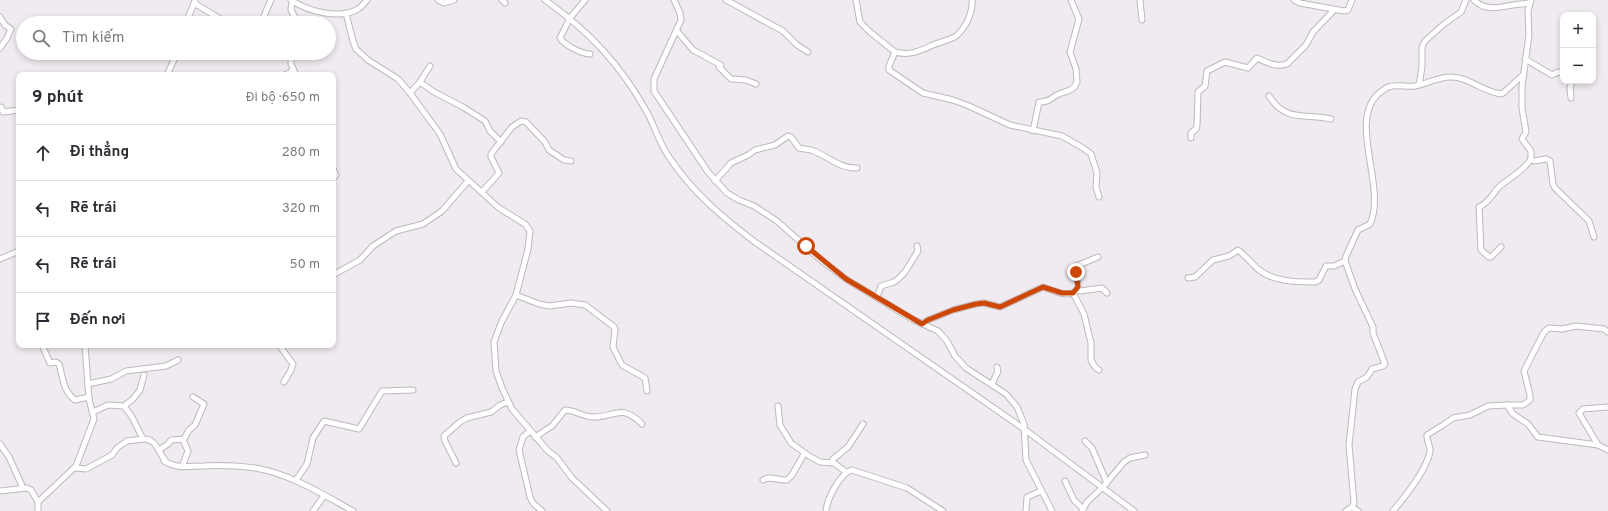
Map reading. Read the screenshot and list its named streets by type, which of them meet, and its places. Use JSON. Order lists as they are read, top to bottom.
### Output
{
  "page": {
    "map_buttons": ["+", "−"],
    "search": "Tìm kiếm",
    "heading": ["9 phút", "Đi bộ · 650 m"],
    "list": [
      ["Đi thẳng", "280 m"],
      ["Rẽ trái", "320 m"],
      ["Rẽ trái", "50 m"],
      "Đến nơi"
    ]
  }
}
